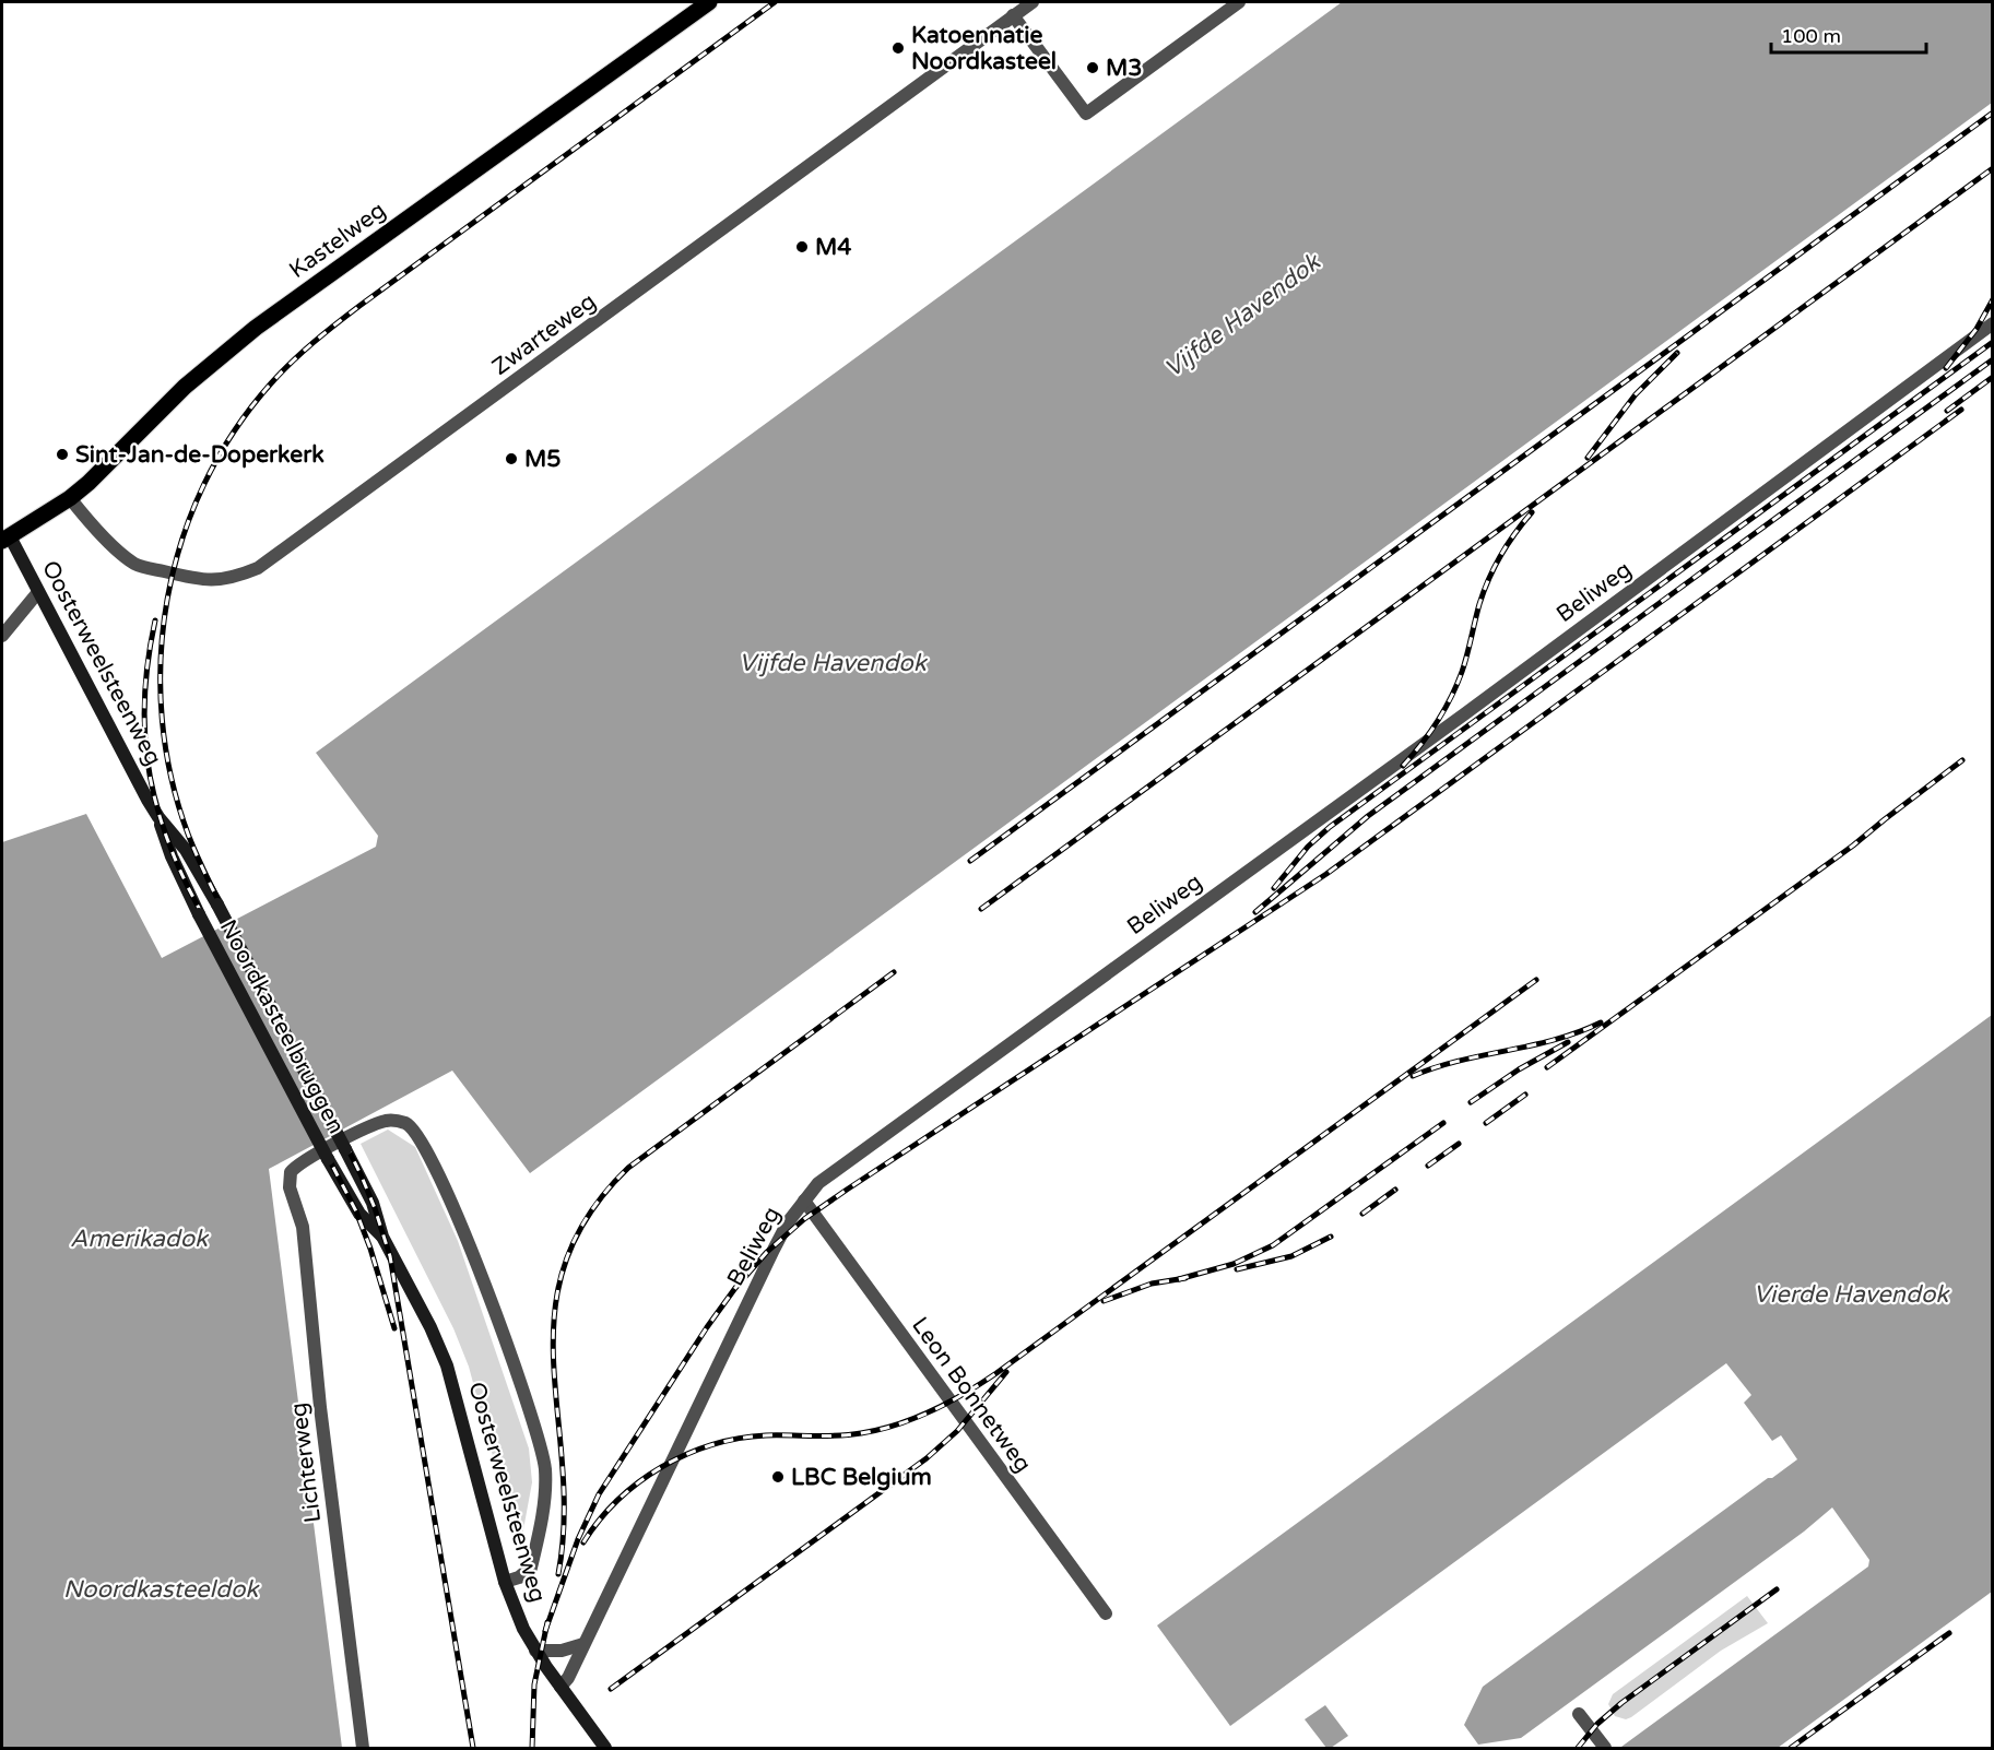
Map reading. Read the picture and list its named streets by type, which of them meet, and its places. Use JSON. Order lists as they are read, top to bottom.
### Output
{
  "streets": {
    "main road": ["Kastelweg", "Oosterweelsteenweg", "Noordkasteelbruggen"],
    "street": [
      "Zwarteweg",
      "Beliweg",
      "Leon Bonnetweg",
      "Lichterweg"
    ]
  },
  "crossings": [
    ["Kastelweg", "Zwarteweg"],
    ["Kastelweg", "Oosterweelsteenweg"],
    ["Beliweg", "Oosterweelsteenweg"],
    ["Beliweg", "Leon Bonnetweg"],
    ["Oosterweelsteenweg", "Noordkasteelbruggen"],
    ["Oosterweelsteenweg", "Lichterweg"]
  ],
  "water": [
    "Vijfde Havendok",
    "Amerikadok",
    "Vierde Havendok",
    "Noordkasteeldok"
  ],
  "places": [
    "Katoennatie Noordkasteel",
    "M3",
    "M4",
    "Sint-Jan-de-Doperkerk",
    "M5",
    "LBC Belgium"
  ],
  "scale_bar": "100 m"
}
